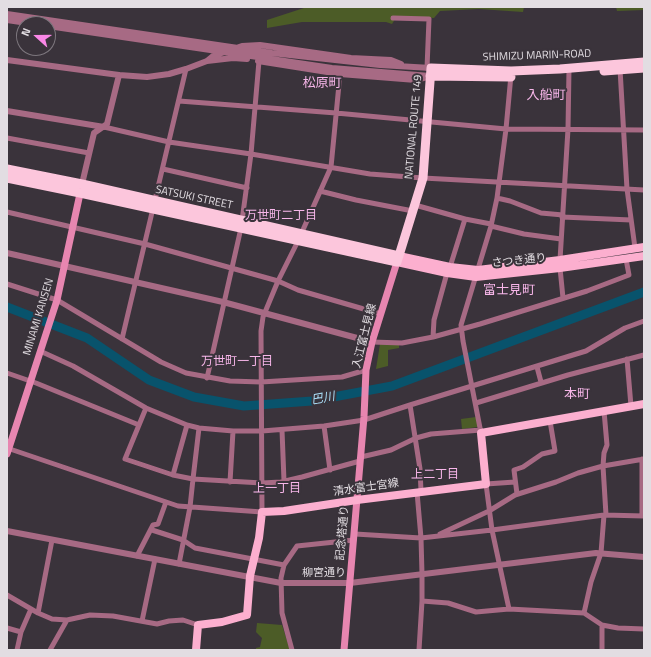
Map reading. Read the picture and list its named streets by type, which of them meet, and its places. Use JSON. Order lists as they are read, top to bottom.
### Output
{
  "streets": {
    "highway": ["SHIMIZU MARIN-ROAD", "NATIONAL ROUTE 149", "SATSUKI STREET"],
    "main road": [
      "さつき通り",
      "MINAMI KANSEN",
      "入江富士見線",
      "清水富士宮線",
      "記念塔通り"
    ],
    "street": ["柳宮通り"]
  },
  "crossings": [
    ["SHIMIZU MARIN-ROAD", "NATIONAL ROUTE 149"],
    ["NATIONAL ROUTE 149", "SATSUKI STREET"],
    ["NATIONAL ROUTE 149", "さつき通り"],
    ["NATIONAL ROUTE 149", "入江富士見線"],
    ["SATSUKI STREET", "さつき通り"],
    ["SATSUKI STREET", "MINAMI KANSEN"],
    ["SATSUKI STREET", "入江富士見線"],
    ["さつき通り", "入江富士見線"],
    ["入江富士見線", "記念塔通り"],
    ["清水富士宮線", "記念塔通り"],
    ["記念塔通り", "柳宮通り"]
  ],
  "districts": [
    "松原町",
    "入船町",
    "万世町二丁目",
    "富士見町",
    "万世町一丁目",
    "本町",
    "上二丁目",
    "上一丁目"
  ],
  "water": ["巴川"],
  "north": "left"
}
